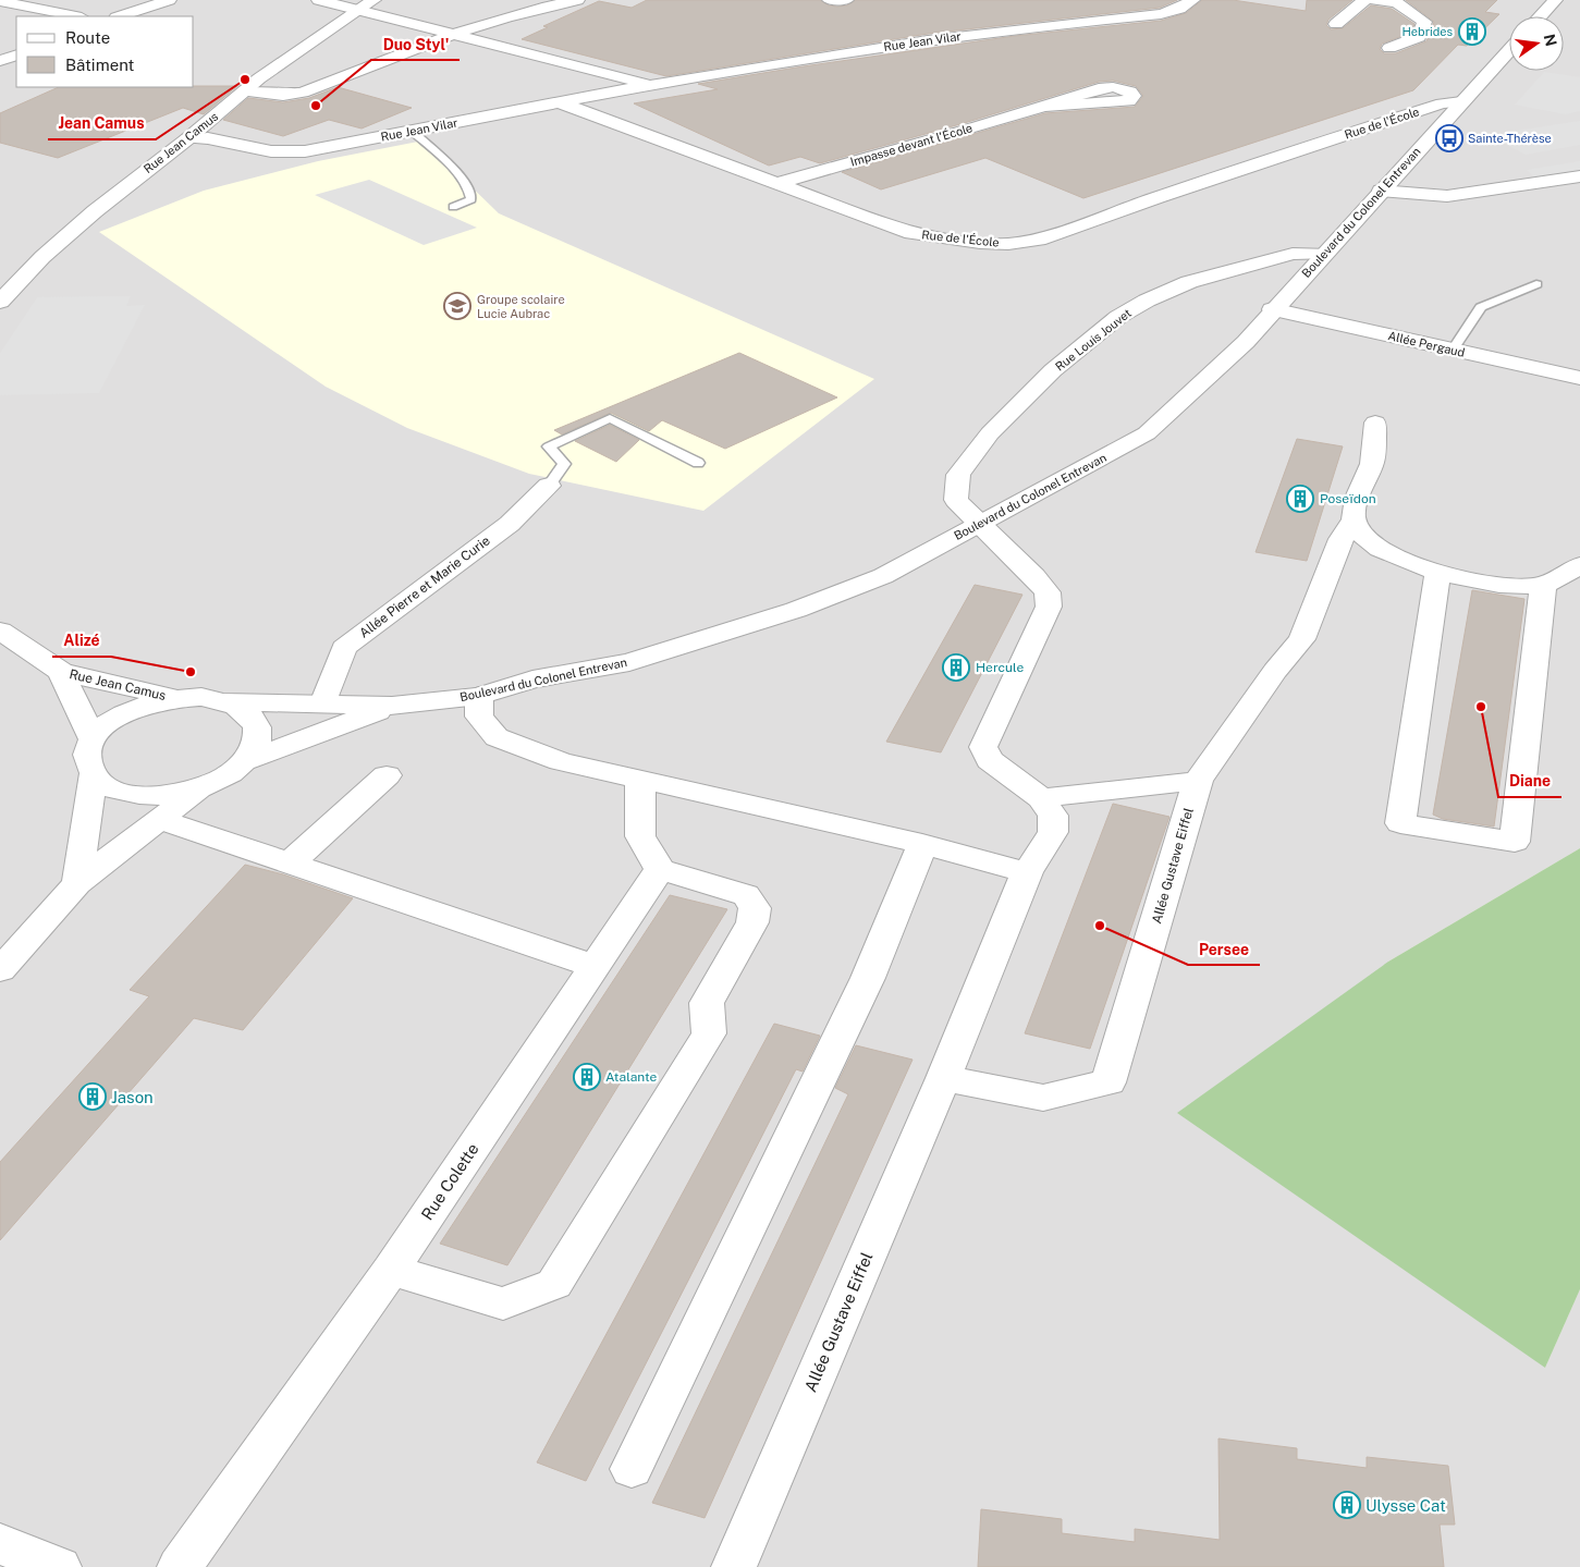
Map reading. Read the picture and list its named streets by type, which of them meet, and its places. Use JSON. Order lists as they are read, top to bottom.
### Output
{
  "streets": {
    "street": [
      "Rue Jean Vilar",
      "Rue de l'École",
      "Rue Jean Camus",
      "Impasse devant l'École",
      "Boulevard du Colonel Entrevan",
      "Rue Louis Jouvet",
      "Allée Pergaud",
      "Allée Pierre et Marie Curie",
      "Allée Gustave Eiffel",
      "Rue Colette"
    ]
  },
  "crossings": [
    ["Rue Jean Vilar", "Rue de l'École"],
    ["Rue Jean Vilar", "Rue Jean Camus"],
    ["Rue de l'École", "Impasse devant l'École"],
    ["Rue de l'École", "Boulevard du Colonel Entrevan"],
    ["Rue Jean Camus", "Boulevard du Colonel Entrevan"],
    ["Boulevard du Colonel Entrevan", "Rue Louis Jouvet"],
    ["Boulevard du Colonel Entrevan", "Allée Pergaud"],
    ["Boulevard du Colonel Entrevan", "Allée Pierre et Marie Curie"],
    ["Boulevard du Colonel Entrevan", "Allée Gustave Eiffel"],
    ["Rue Louis Jouvet", "Allée Gustave Eiffel"]
  ],
  "places": {
    "building": [
      "Hebrides",
      "Poseïdon",
      "Hercule",
      "Atalante",
      "Jason",
      "Ulysse Cat"
    ],
    "other": [
      "Jean Camus",
      "Duo Styl'",
      "Alizé",
      "Diane",
      "Persee"
    ],
    "bus stop": ["Sainte-Thérèse"],
    "school or university": ["Groupe scolaire Lucie Aubrac"]
  },
  "legend": ["Route", "Bâtiment"],
  "north": "right"
}
